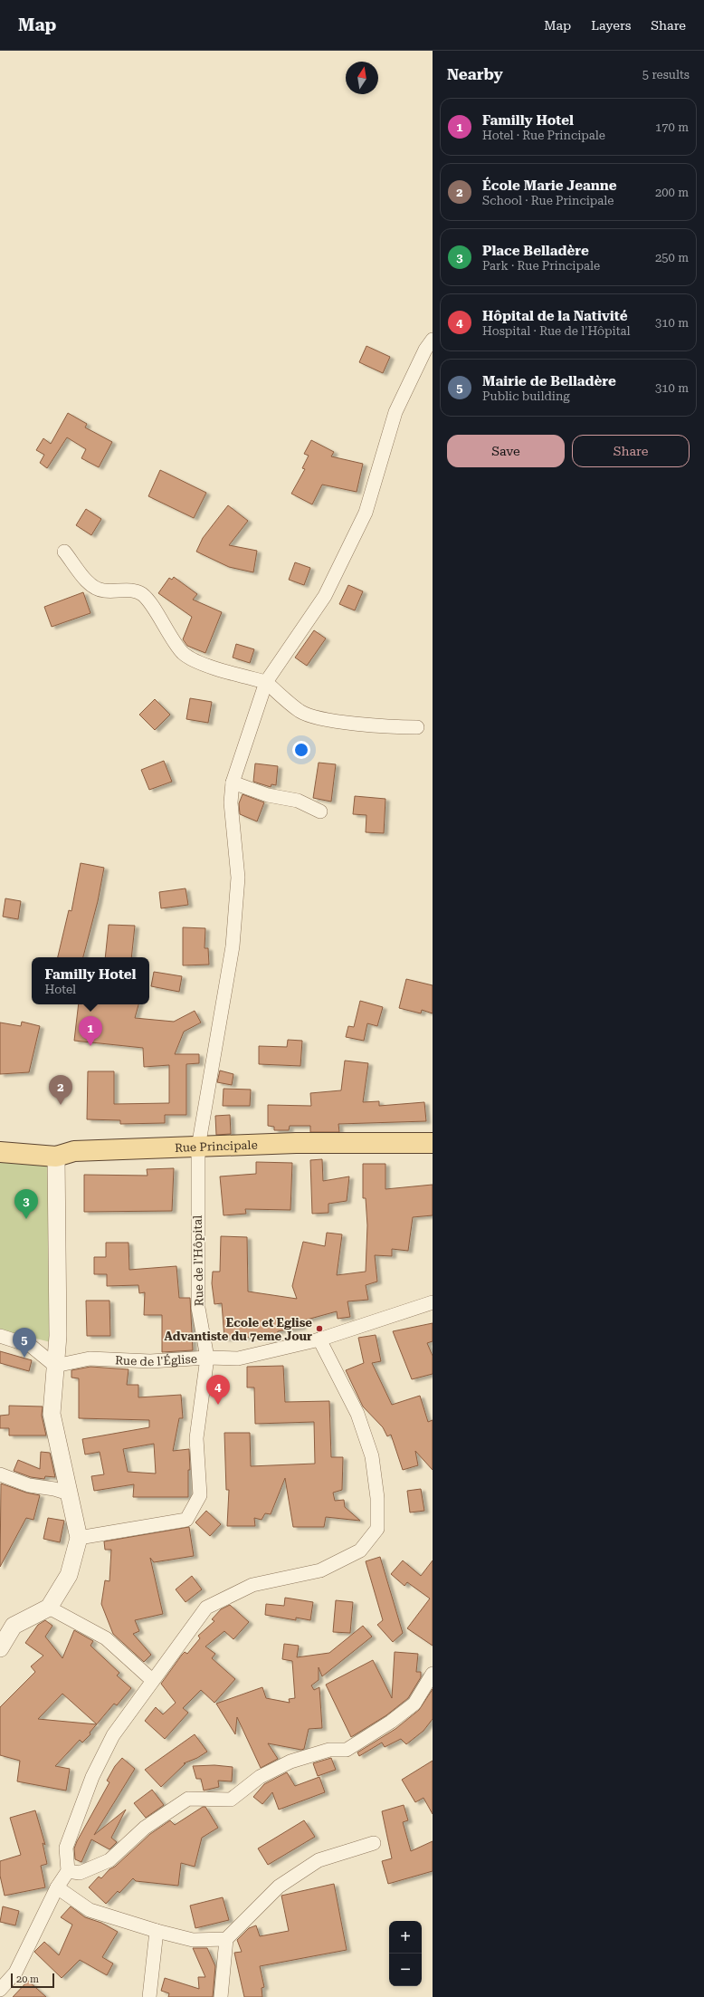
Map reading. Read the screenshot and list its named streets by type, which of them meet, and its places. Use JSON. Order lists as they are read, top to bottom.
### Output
{
  "streets": {
    "main road": ["Rue Principale"],
    "street": ["Rue de l'Hôpital", "Rue de l'Église"]
  },
  "crossings": [
    ["Rue Principale", "Rue de l'Hôpital"],
    ["Rue de l'Hôpital", "Rue de l'Église"]
  ],
  "places": ["Ecole et Eglise Advantiste du 7eme Jour"],
  "scale_bar": "20 m",
  "north": "top",
  "page": {
    "header": "Map",
    "nav": ["Map", "Layers", "Share"],
    "heading": ["Nearby", "5 results"],
    "list": [
      {
        "mark": "1",
        "name": "Familly Hotel",
        "note": "Hotel · Rue Principale",
        "value": "170 m"
      },
      {
        "mark": "2",
        "name": "École Marie Jeanne",
        "note": "School · Rue Principale",
        "value": "200 m"
      },
      {
        "mark": "3",
        "name": "Place Belladère",
        "note": "Park · Rue Principale",
        "value": "250 m"
      },
      {
        "mark": "4",
        "name": "Hôpital de la Nativité",
        "note": "Hospital · Rue de l'Hôpital",
        "value": "310 m"
      },
      {
        "mark": "5",
        "name": "Mairie de Belladère",
        "note": "Public building",
        "value": "310 m"
      }
    ],
    "buttons": ["Save", "Share"],
    "popup": ["Familly Hotel", "Hotel"],
    "pins": [
      "1",
      "2",
      "3",
      "5",
      "4"
    ],
    "map_buttons": ["+", "−"],
    "scale": "20 m"
  }
}
